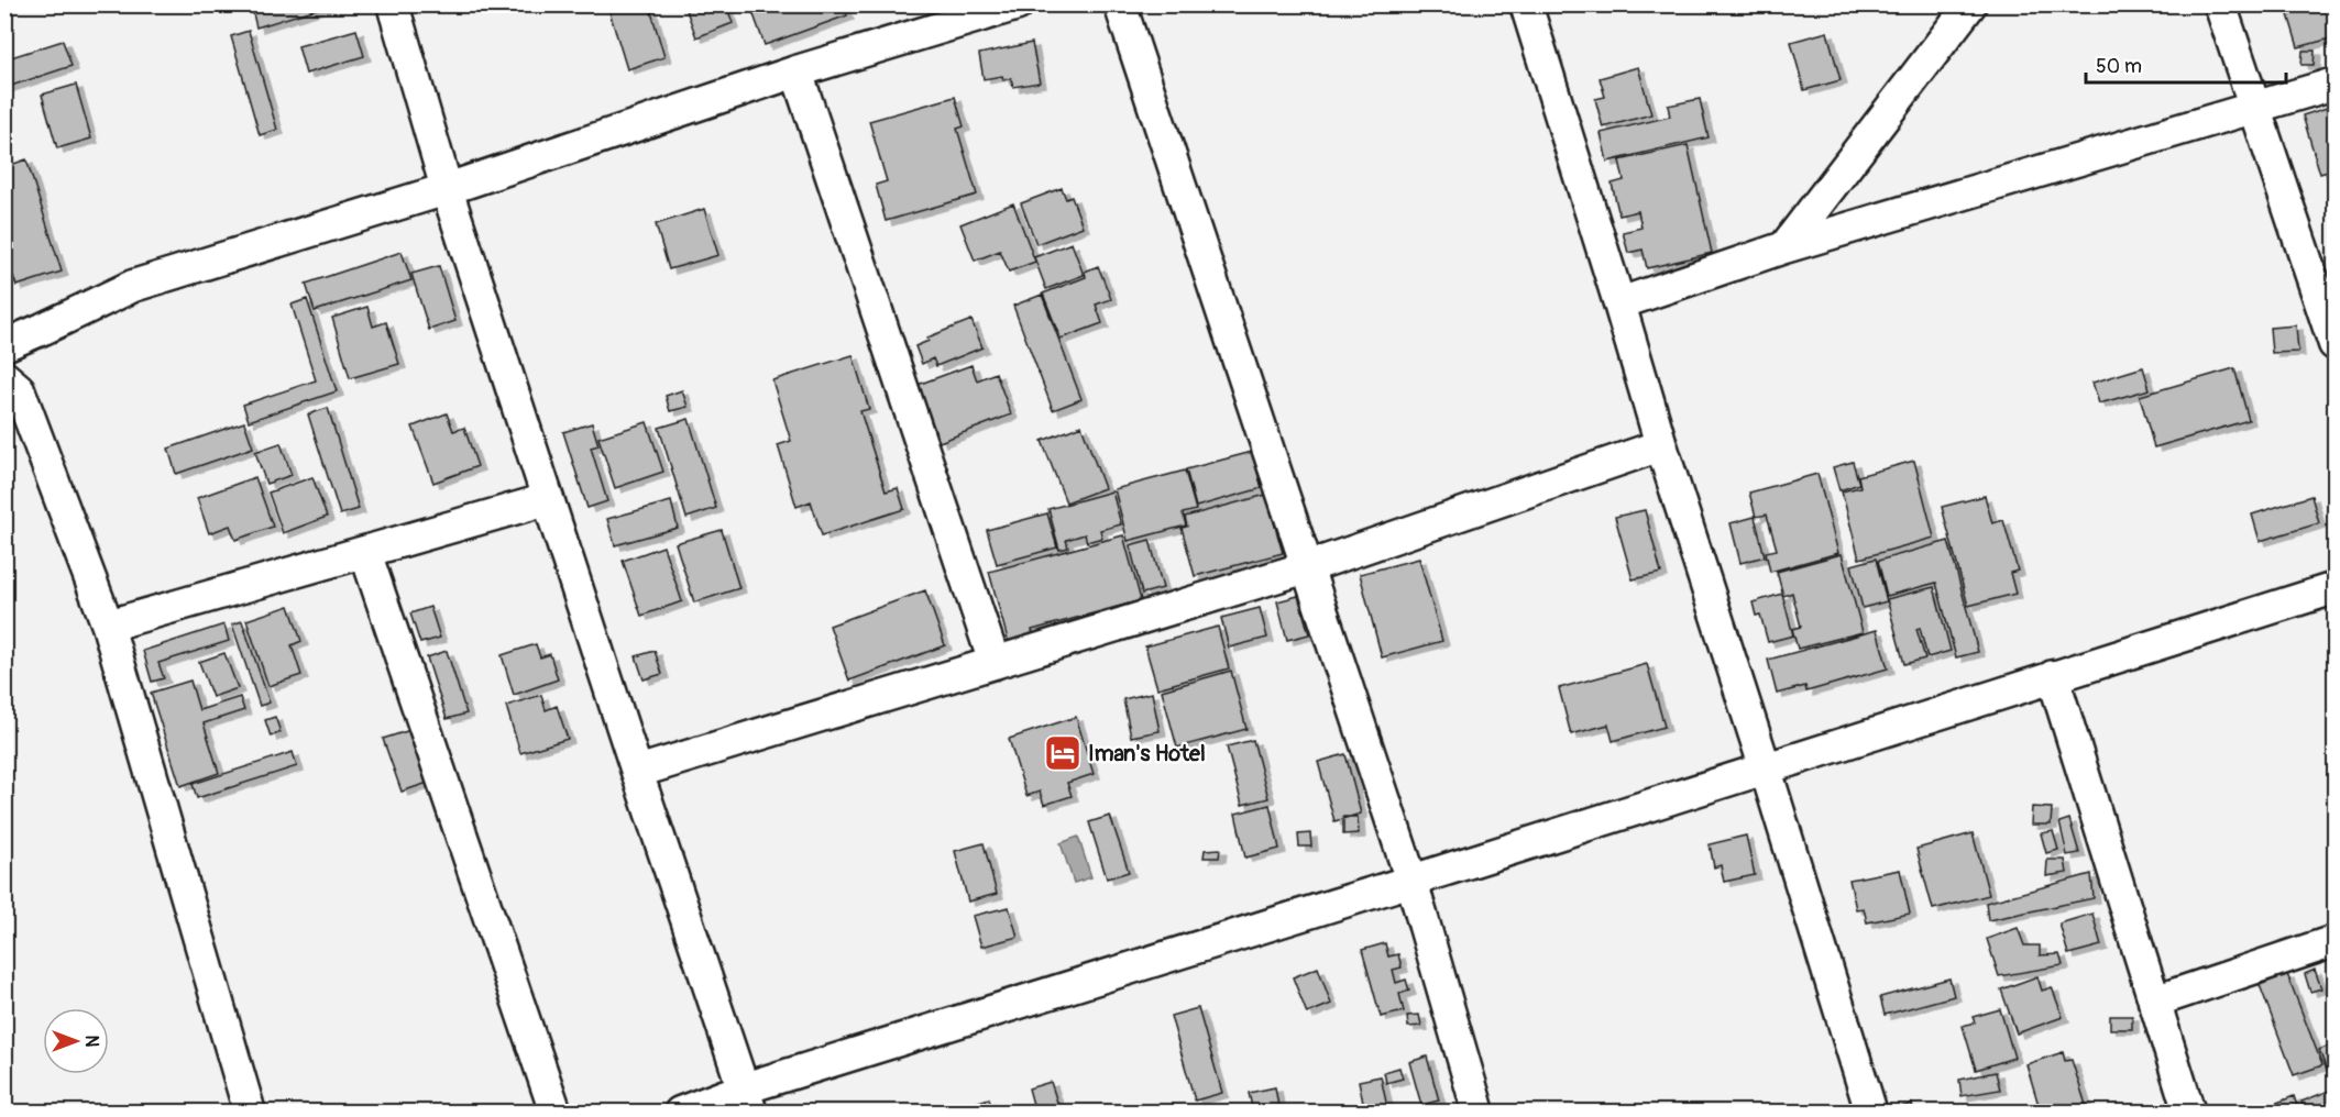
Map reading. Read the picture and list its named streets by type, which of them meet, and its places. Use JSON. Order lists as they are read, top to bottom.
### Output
{
  "places": {
    "hotel": ["Iman's Hotel"]
  },
  "scale_bar": "50 m",
  "north": "right"
}
